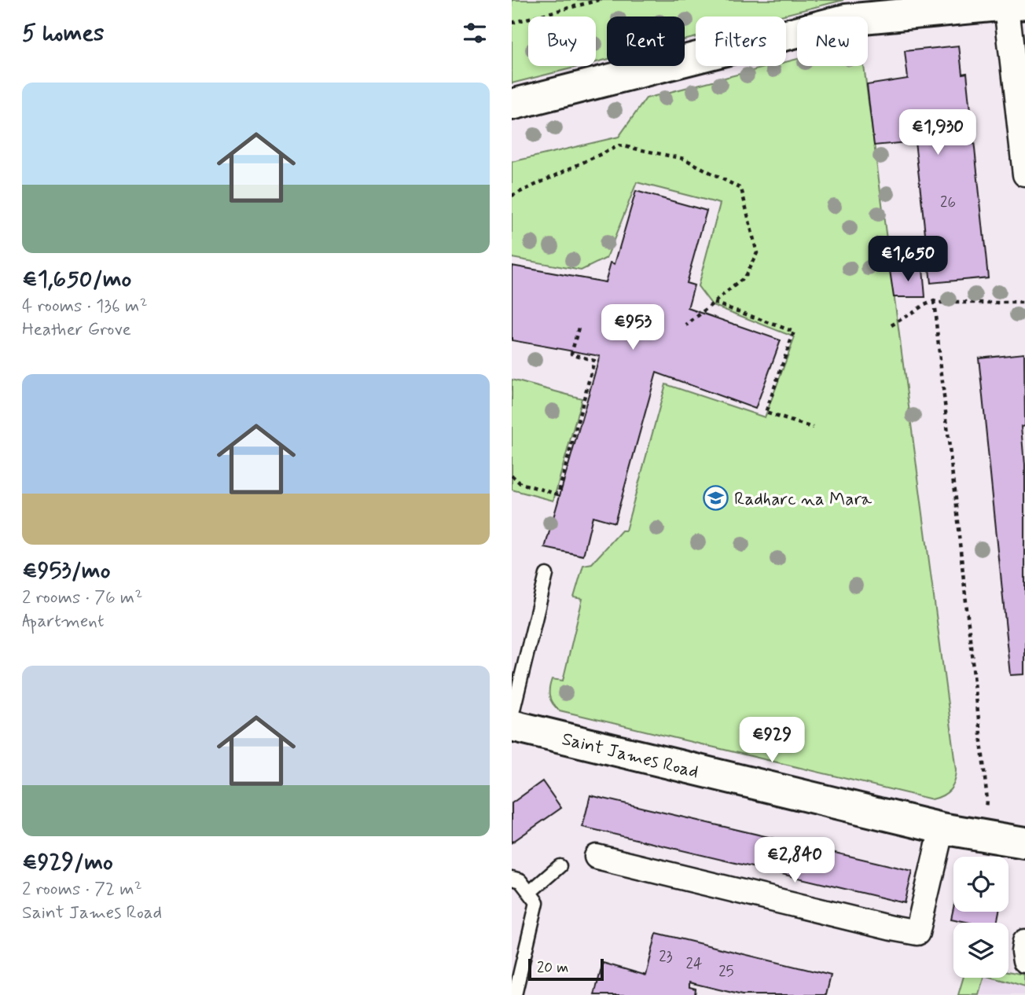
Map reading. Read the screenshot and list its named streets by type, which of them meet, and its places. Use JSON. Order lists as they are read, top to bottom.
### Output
{
  "streets": {
    "street": ["Saint James Road"]
  },
  "places": {
    "school or university": ["Radharc na Mara"]
  },
  "house_numbers": [
    "26",
    "23",
    "24",
    "25"
  ],
  "scale_bar": "20 m",
  "page": {
    "heading": "5 homes",
    "chip": [
      "Buy",
      "Rent",
      "Filters",
      "New"
    ],
    "list": [
      {
        "name": "€1,650/mo",
        "note": "4 rooms · 136 m² · Heather Grove"
      },
      {
        "name": "€953/mo",
        "note": "2 rooms · 76 m² · Apartment"
      },
      {
        "name": "€929/mo",
        "note": "2 rooms · 72 m² · Saint James Road"
      }
    ],
    "price": [
      "€1,930",
      "€1,650",
      "€953",
      "€929",
      "€2,840"
    ],
    "scale": "20 m"
  }
}
